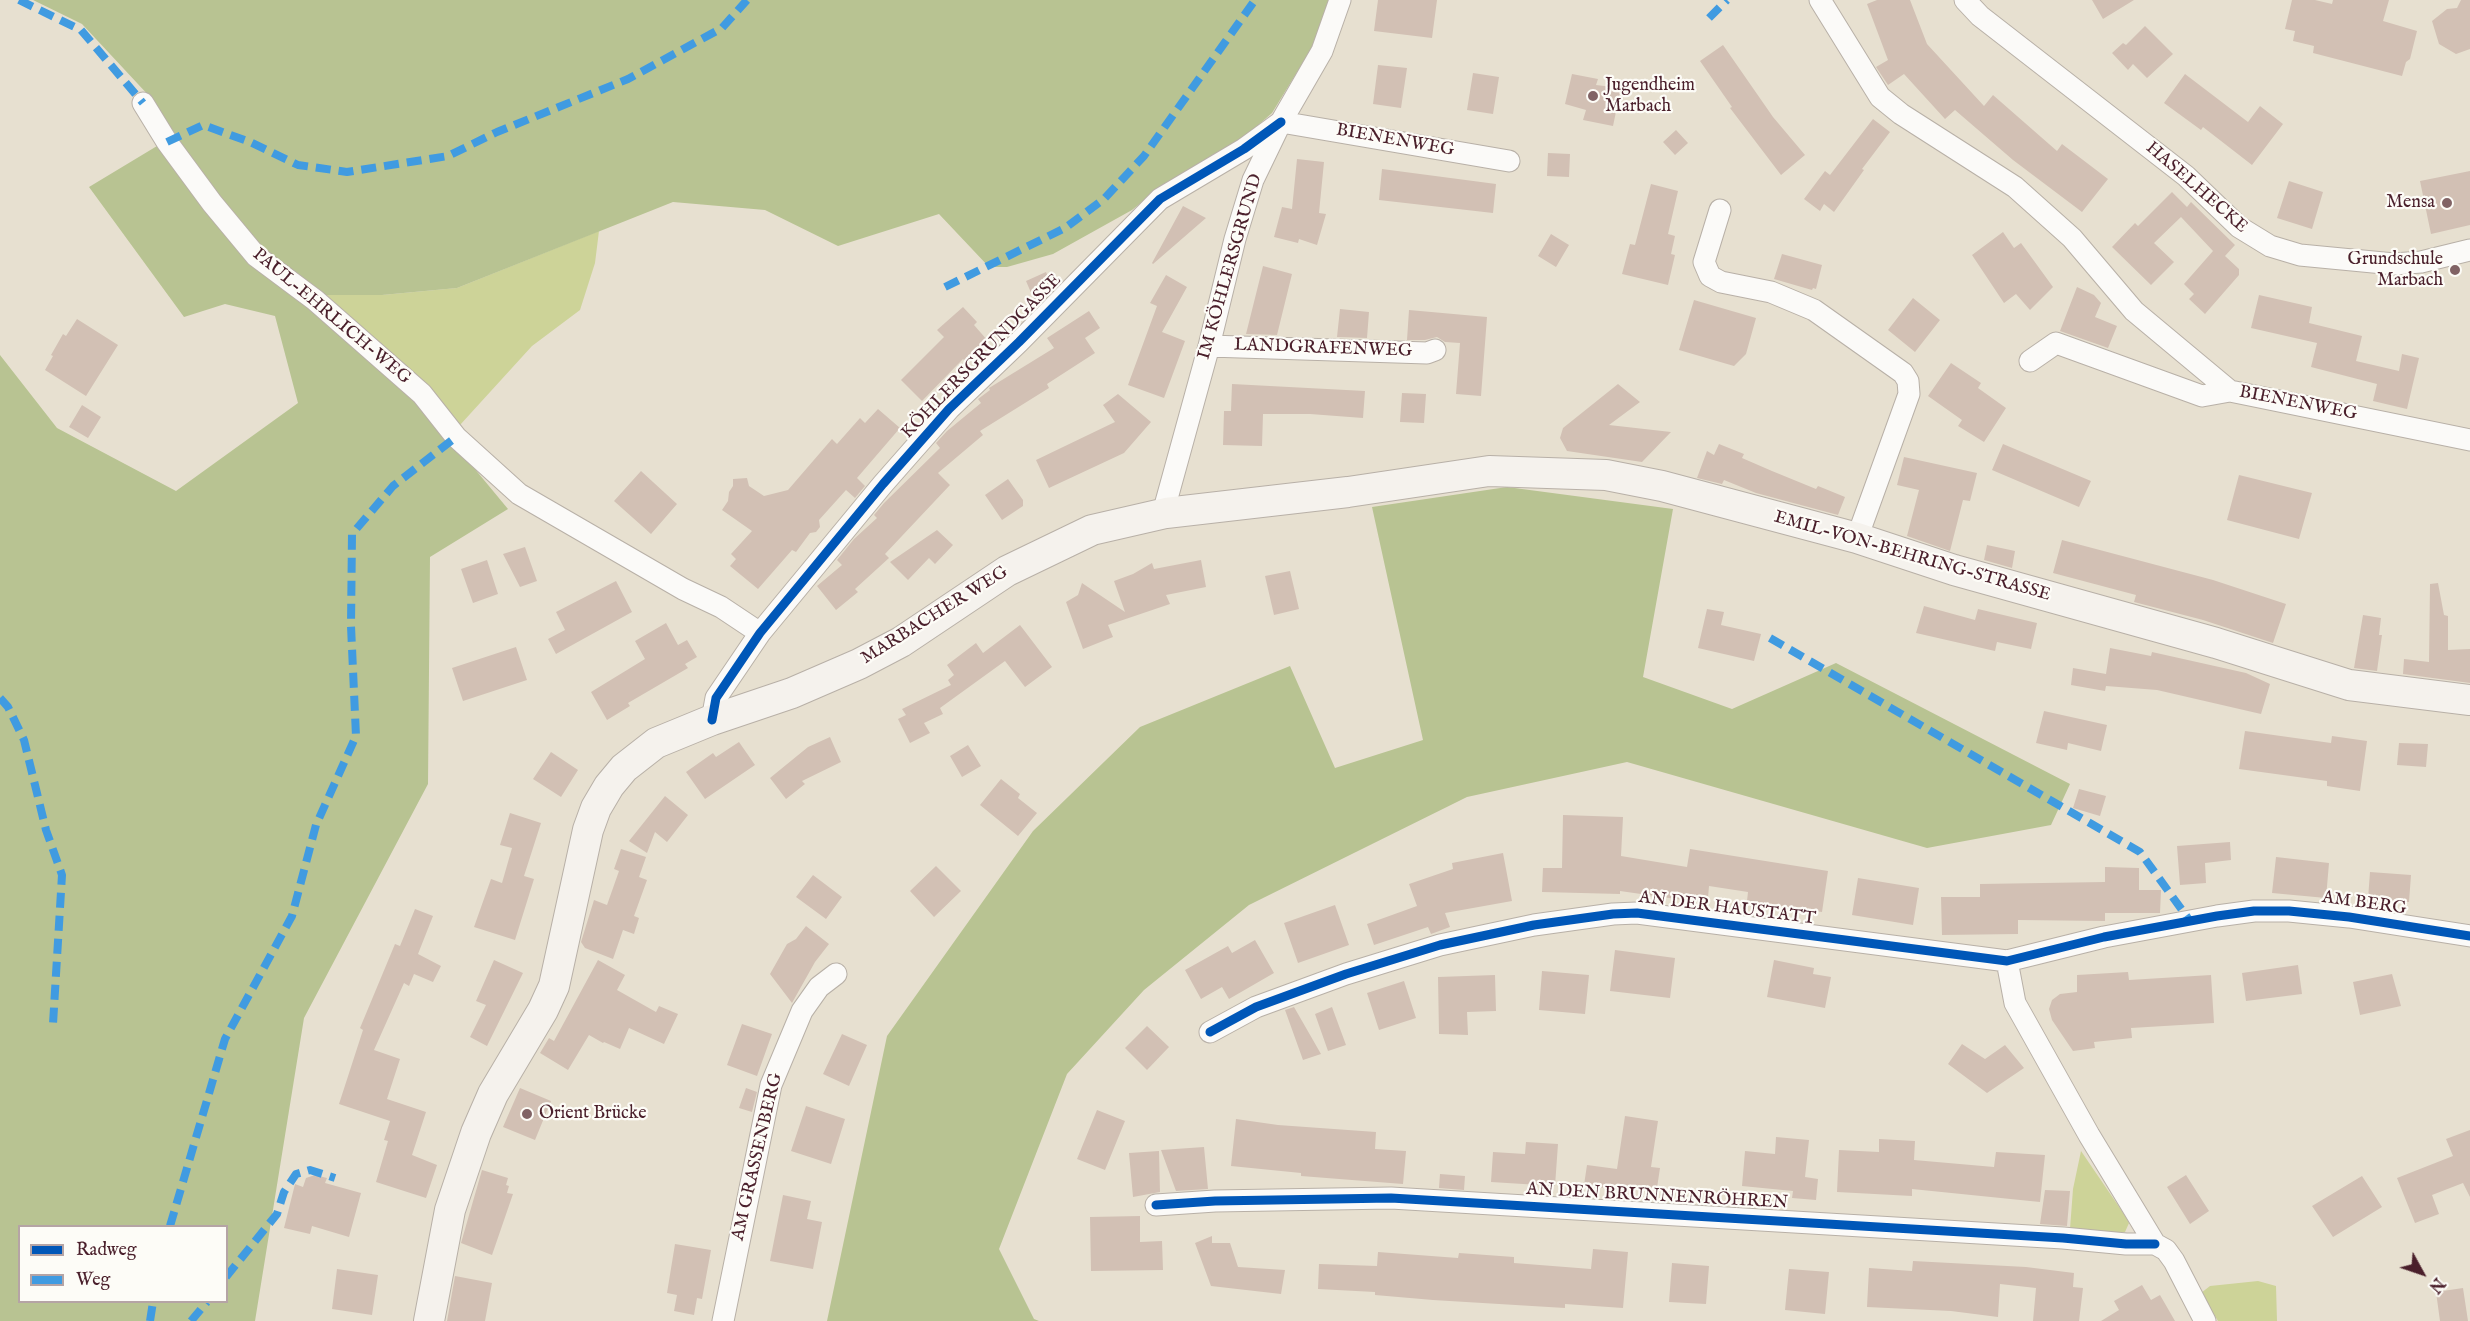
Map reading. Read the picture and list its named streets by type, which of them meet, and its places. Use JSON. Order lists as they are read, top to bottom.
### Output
{
  "streets": {
    "main road": ["EMIL-VON-BEHRING-STRASSE", "MARBACHER WEG"],
    "street": [
      "BIENENWEG",
      "HASELHECKE",
      "IM KÖHLERSGRUND",
      "PAUL-EHRLICH-WEG",
      "LANDGRAFENWEG",
      "KÖHLERSGRUNDGASSE",
      "AM BERG",
      "AN DER HAUSTATT",
      "AM GRASSENBERG",
      "AN DEN BRUNNENRÖHREN"
    ]
  },
  "crossings": [
    ["BIENENWEG", "IM KÖHLERSGRUND"],
    ["BIENENWEG", "KÖHLERSGRUNDGASSE"],
    ["IM KÖHLERSGRUND", "LANDGRAFENWEG"],
    ["IM KÖHLERSGRUND", "KÖHLERSGRUNDGASSE"],
    ["IM KÖHLERSGRUND", "MARBACHER WEG"],
    ["PAUL-EHRLICH-WEG", "KÖHLERSGRUNDGASSE"],
    ["KÖHLERSGRUNDGASSE", "MARBACHER WEG"],
    ["EMIL-VON-BEHRING-STRASSE", "MARBACHER WEG"],
    ["AM BERG", "AN DER HAUSTATT"]
  ],
  "places": [
    "Jugendheim Marbach",
    "Mensa",
    "Grundschule Marbach",
    "Orient Brücke"
  ],
  "legend": ["Radweg", "Weg"],
  "north": "bottom right"
}
